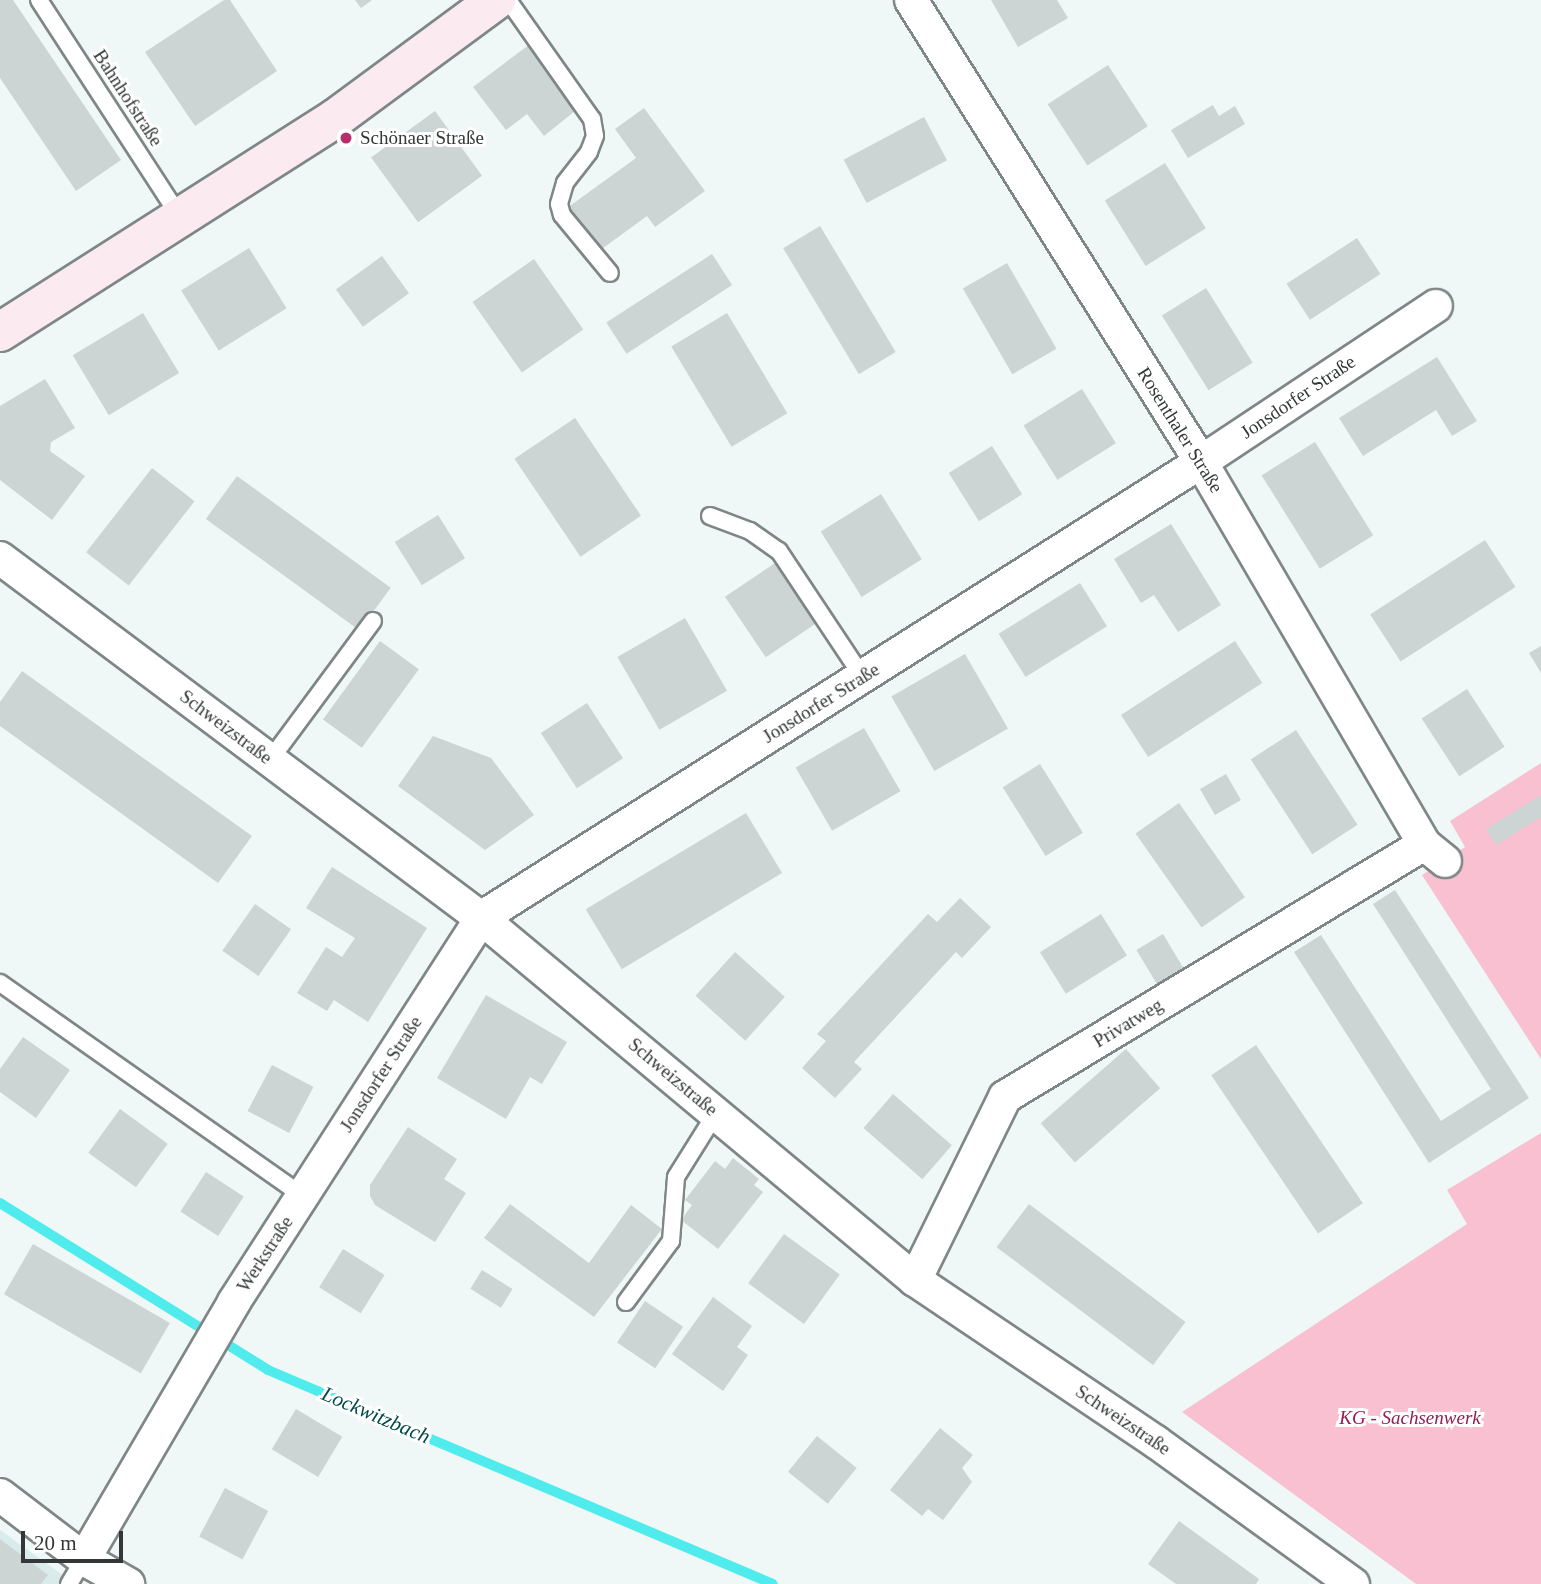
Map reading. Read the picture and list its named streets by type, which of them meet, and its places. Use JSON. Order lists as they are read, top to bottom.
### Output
{
  "streets": {
    "street": [
      "Jonsdorfer Straße",
      "Rosenthaler Straße",
      "Schweizstraße",
      "Privatweg",
      "Werkstraße"
    ],
    "lane": ["Bahnhofstraße"]
  },
  "crossings": [
    ["Jonsdorfer Straße", "Rosenthaler Straße"],
    ["Jonsdorfer Straße", "Schweizstraße"],
    ["Jonsdorfer Straße", "Werkstraße"],
    ["Rosenthaler Straße", "Privatweg"],
    ["Schweizstraße", "Privatweg"]
  ],
  "water": ["Lockwitzbach"],
  "parks": ["KG - Sachsenwerk"],
  "places": ["Schönaer Straße"],
  "scale_bar": "20 m"
}
